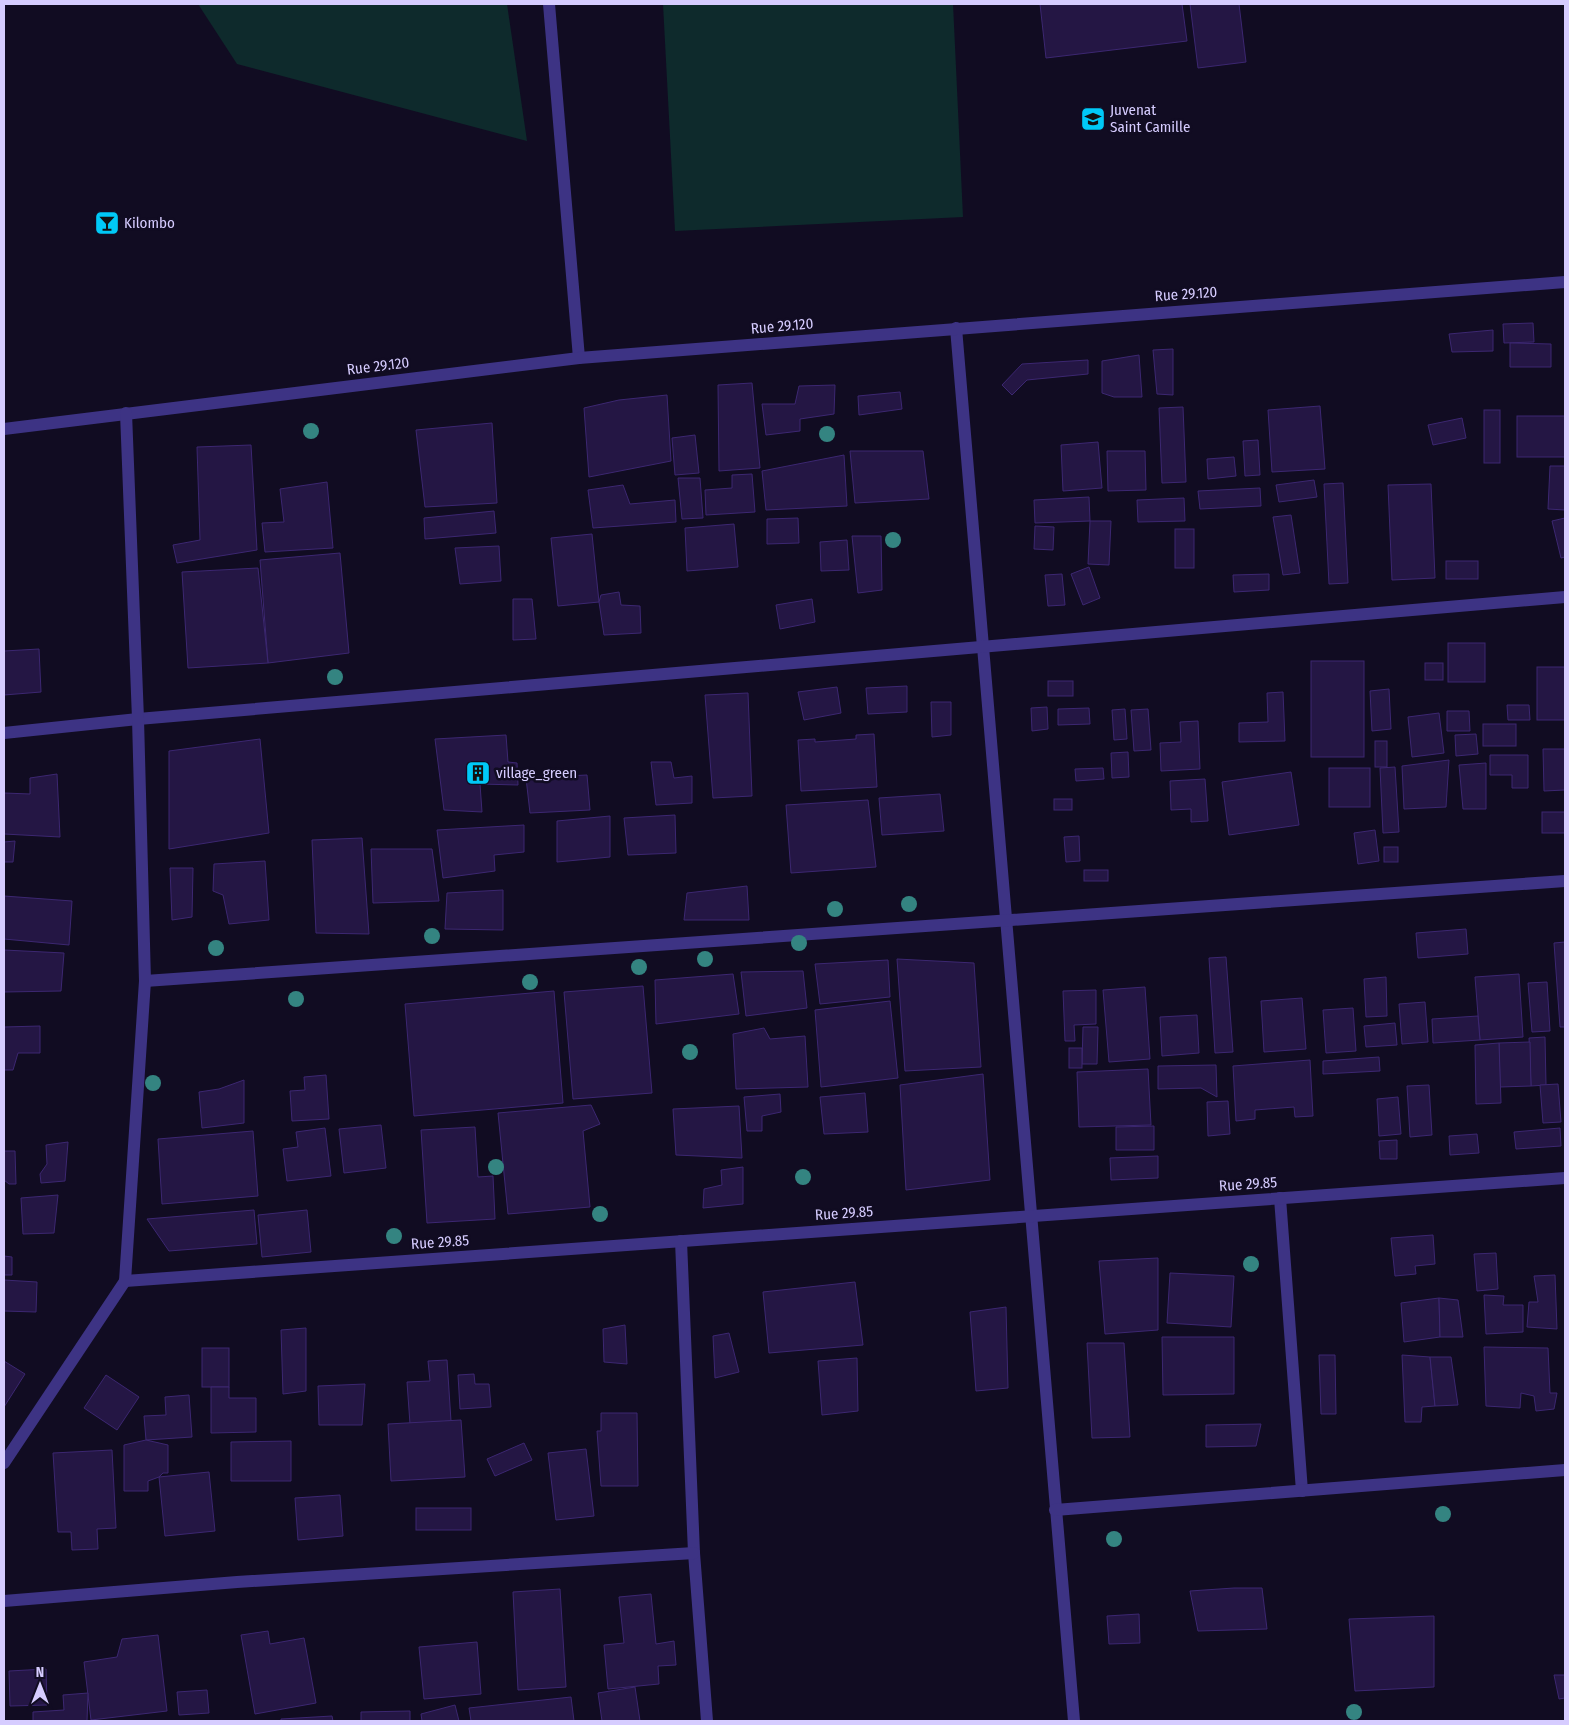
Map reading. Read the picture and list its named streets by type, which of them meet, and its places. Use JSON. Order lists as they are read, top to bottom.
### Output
{
  "streets": {
    "street": ["Rue 29.120", "Rue 29.85"]
  },
  "places": {
    "school or university": ["Juvenat Saint Camille"],
    "bar": ["Kilombo"],
    "building": ["village_green"]
  },
  "north": "top"
}
